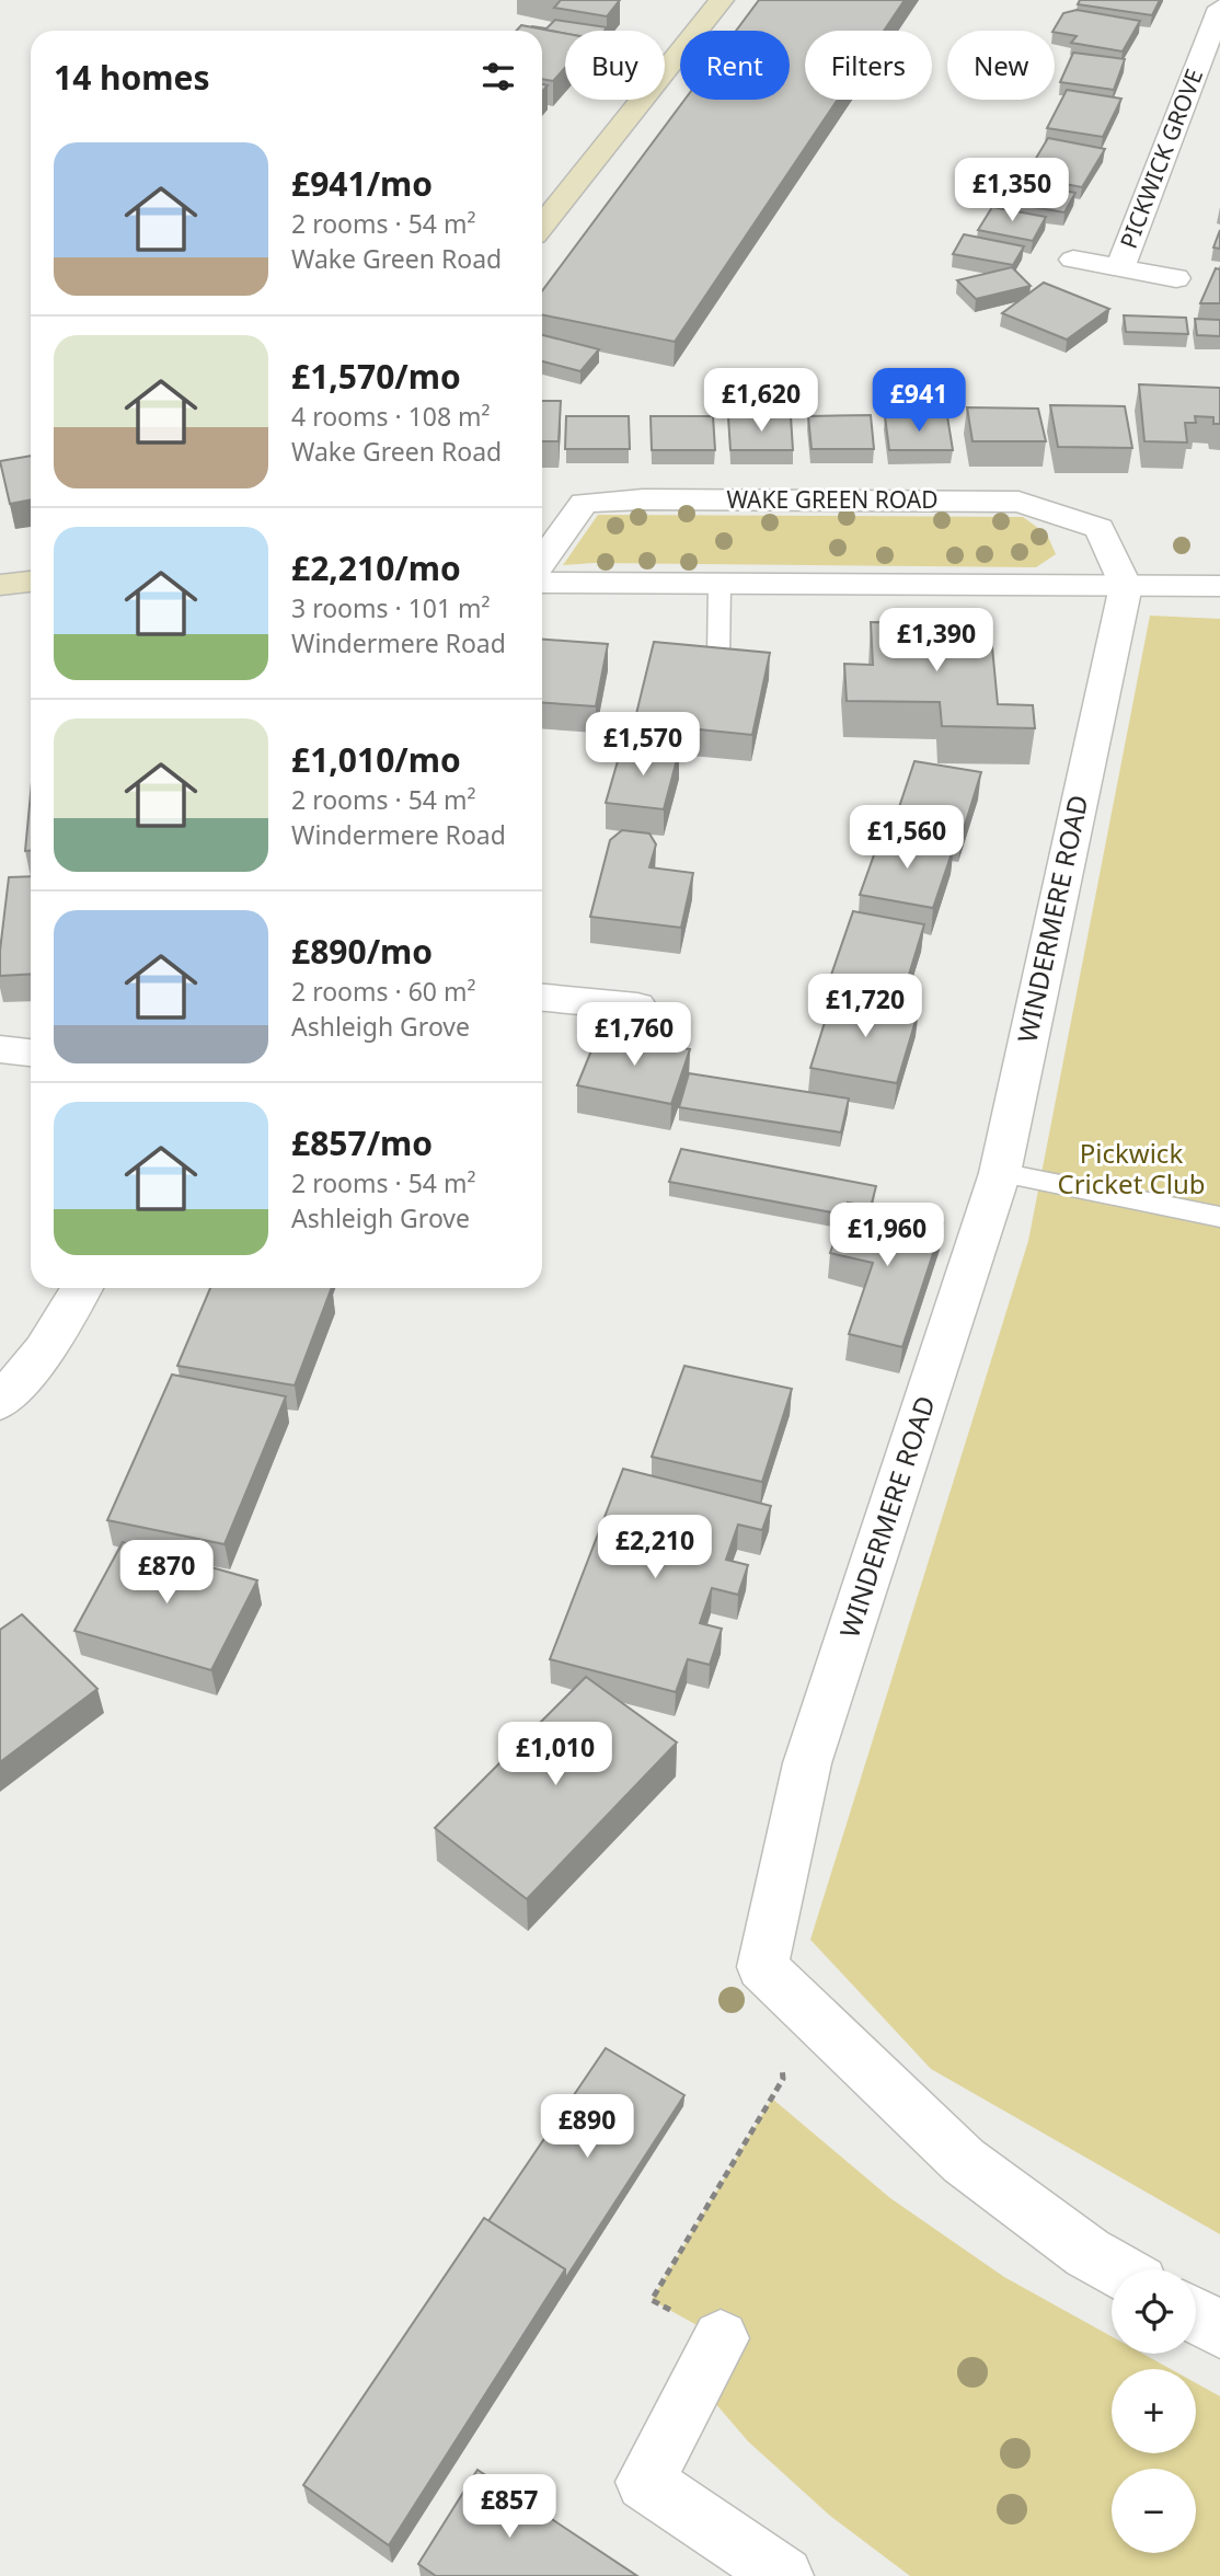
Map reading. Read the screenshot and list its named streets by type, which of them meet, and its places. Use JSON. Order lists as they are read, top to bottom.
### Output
{
  "streets": {
    "street": ["PICKWICK GROVE", "WAKE GREEN ROAD", "WINDERMERE ROAD"]
  },
  "crossings": [
    ["WAKE GREEN ROAD", "WINDERMERE ROAD"]
  ],
  "parks": ["Pickwick Cricket Club"],
  "page": {
    "chip": [
      "Buy",
      "Rent",
      "Filters",
      "New"
    ],
    "heading": "14 homes",
    "list": [
      {
        "name": "£941/mo",
        "note": "2 rooms · 54 m² · Wake Green Road"
      },
      {
        "name": "£1,570/mo",
        "note": "4 rooms · 108 m² · Wake Green Road"
      },
      {
        "name": "£2,210/mo",
        "note": "3 rooms · 101 m² · Windermere Road"
      },
      {
        "name": "£1,010/mo",
        "note": "2 rooms · 54 m² · Windermere Road"
      },
      {
        "name": "£890/mo",
        "note": "2 rooms · 60 m² · Ashleigh Grove"
      },
      {
        "name": "£857/mo",
        "note": "2 rooms · 54 m² · Ashleigh Grove"
      }
    ],
    "price": [
      "£1,350",
      "£1,620",
      "£941",
      "£1,390",
      "£1,570",
      "£1,560",
      "£1,720",
      "£1,760",
      "£1,960",
      "£2,210",
      "£870",
      "£1,010",
      "£890",
      "£857"
    ],
    "map_buttons": ["+", "−"]
  }
}
